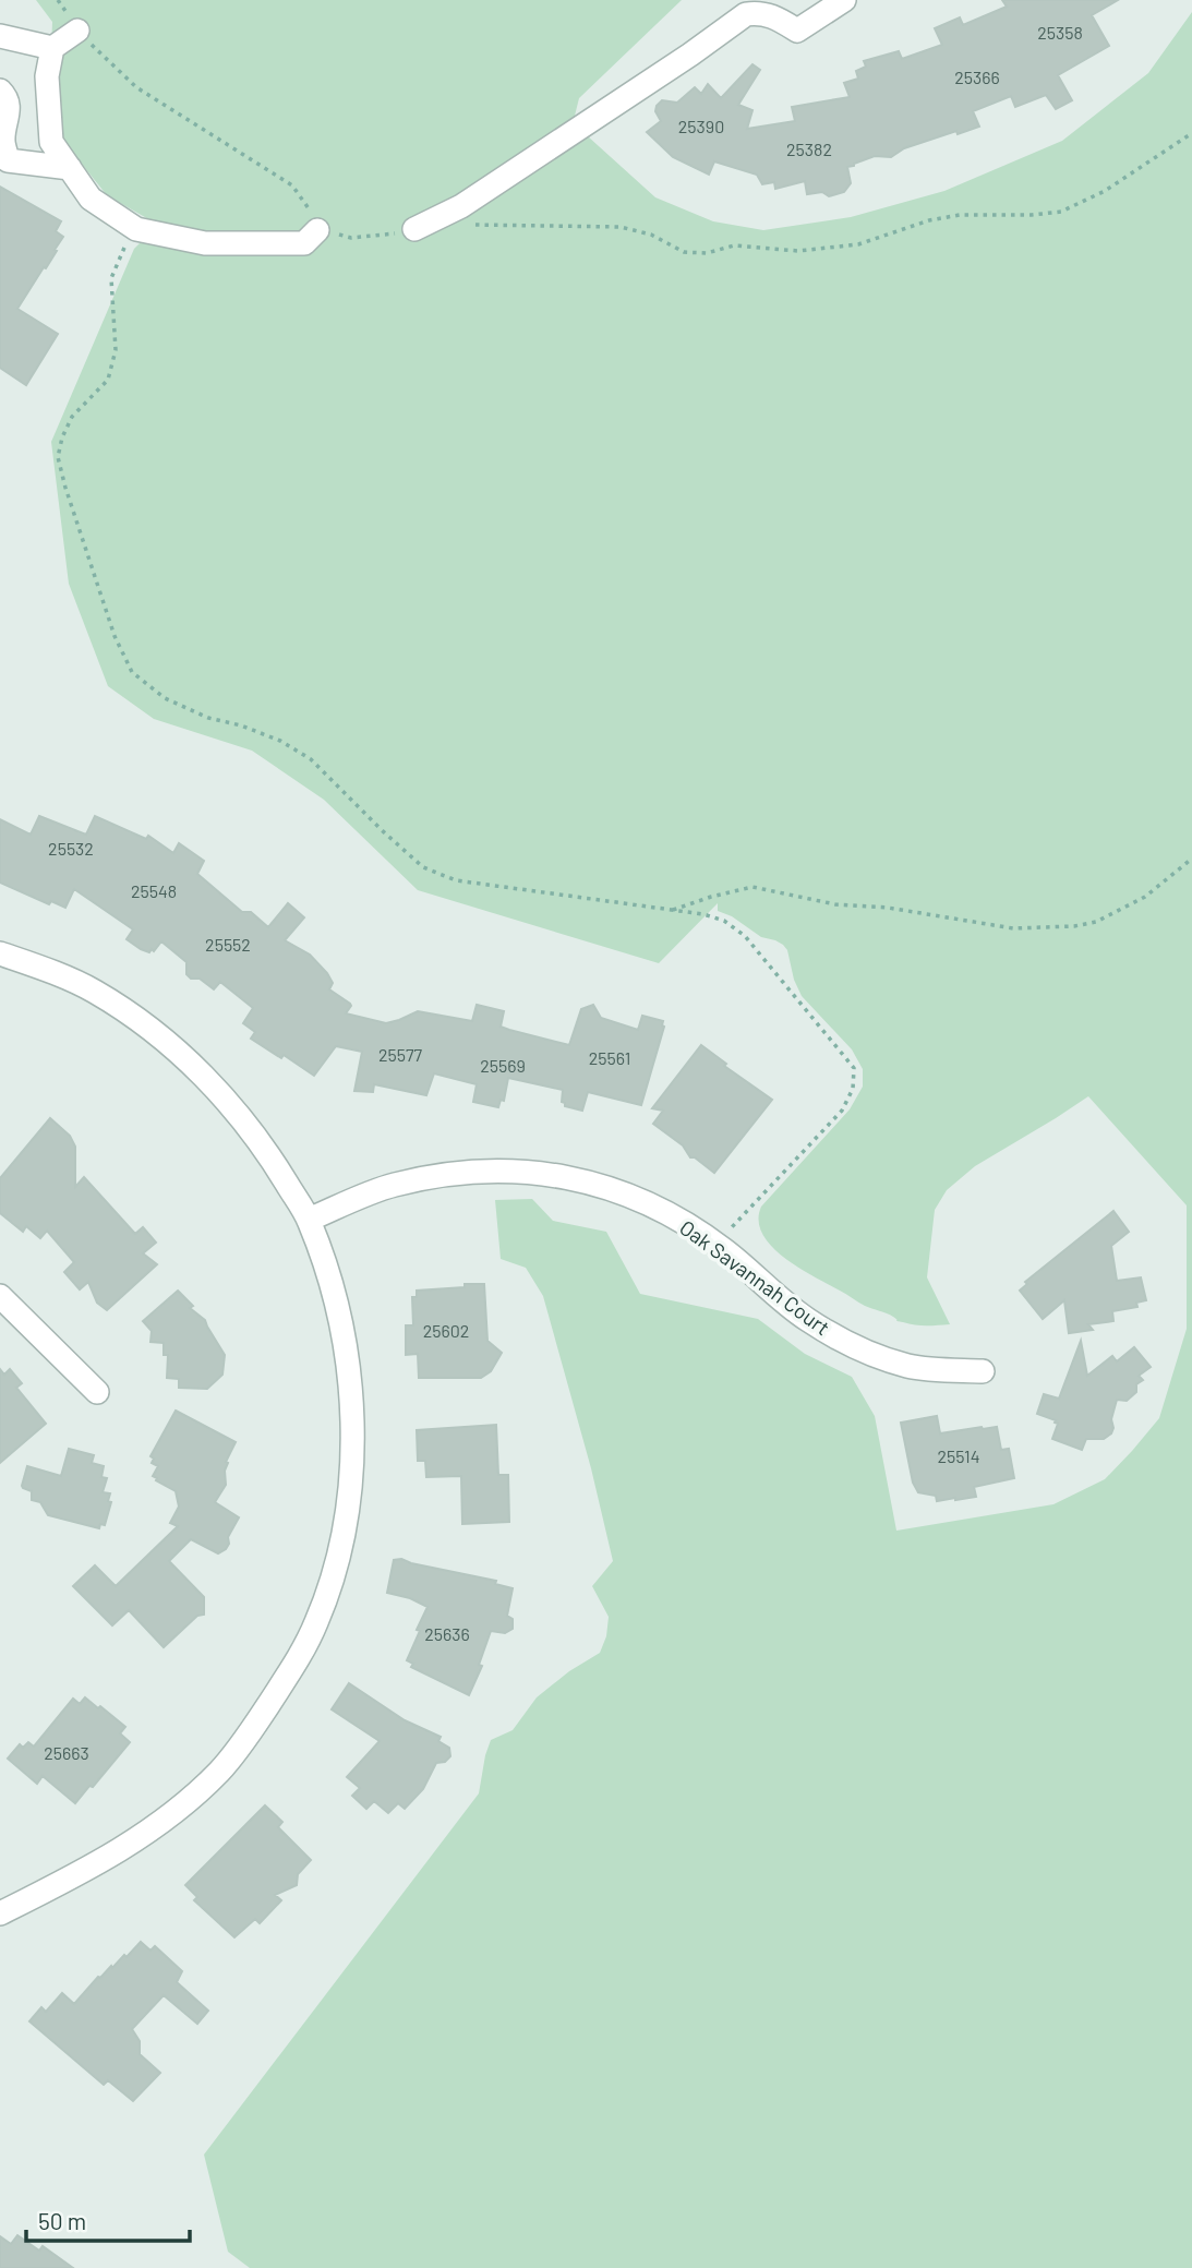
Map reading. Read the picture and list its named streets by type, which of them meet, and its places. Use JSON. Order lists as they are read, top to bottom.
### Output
{
  "streets": {
    "street": ["Oak Savannah Court"]
  },
  "house_numbers": [
    "25358",
    "25366",
    "25390",
    "25382",
    "25532",
    "25548",
    "25552",
    "25577",
    "25561",
    "25569",
    "25602",
    "25514",
    "25636",
    "25663"
  ],
  "scale_bar": "50 m"
}
